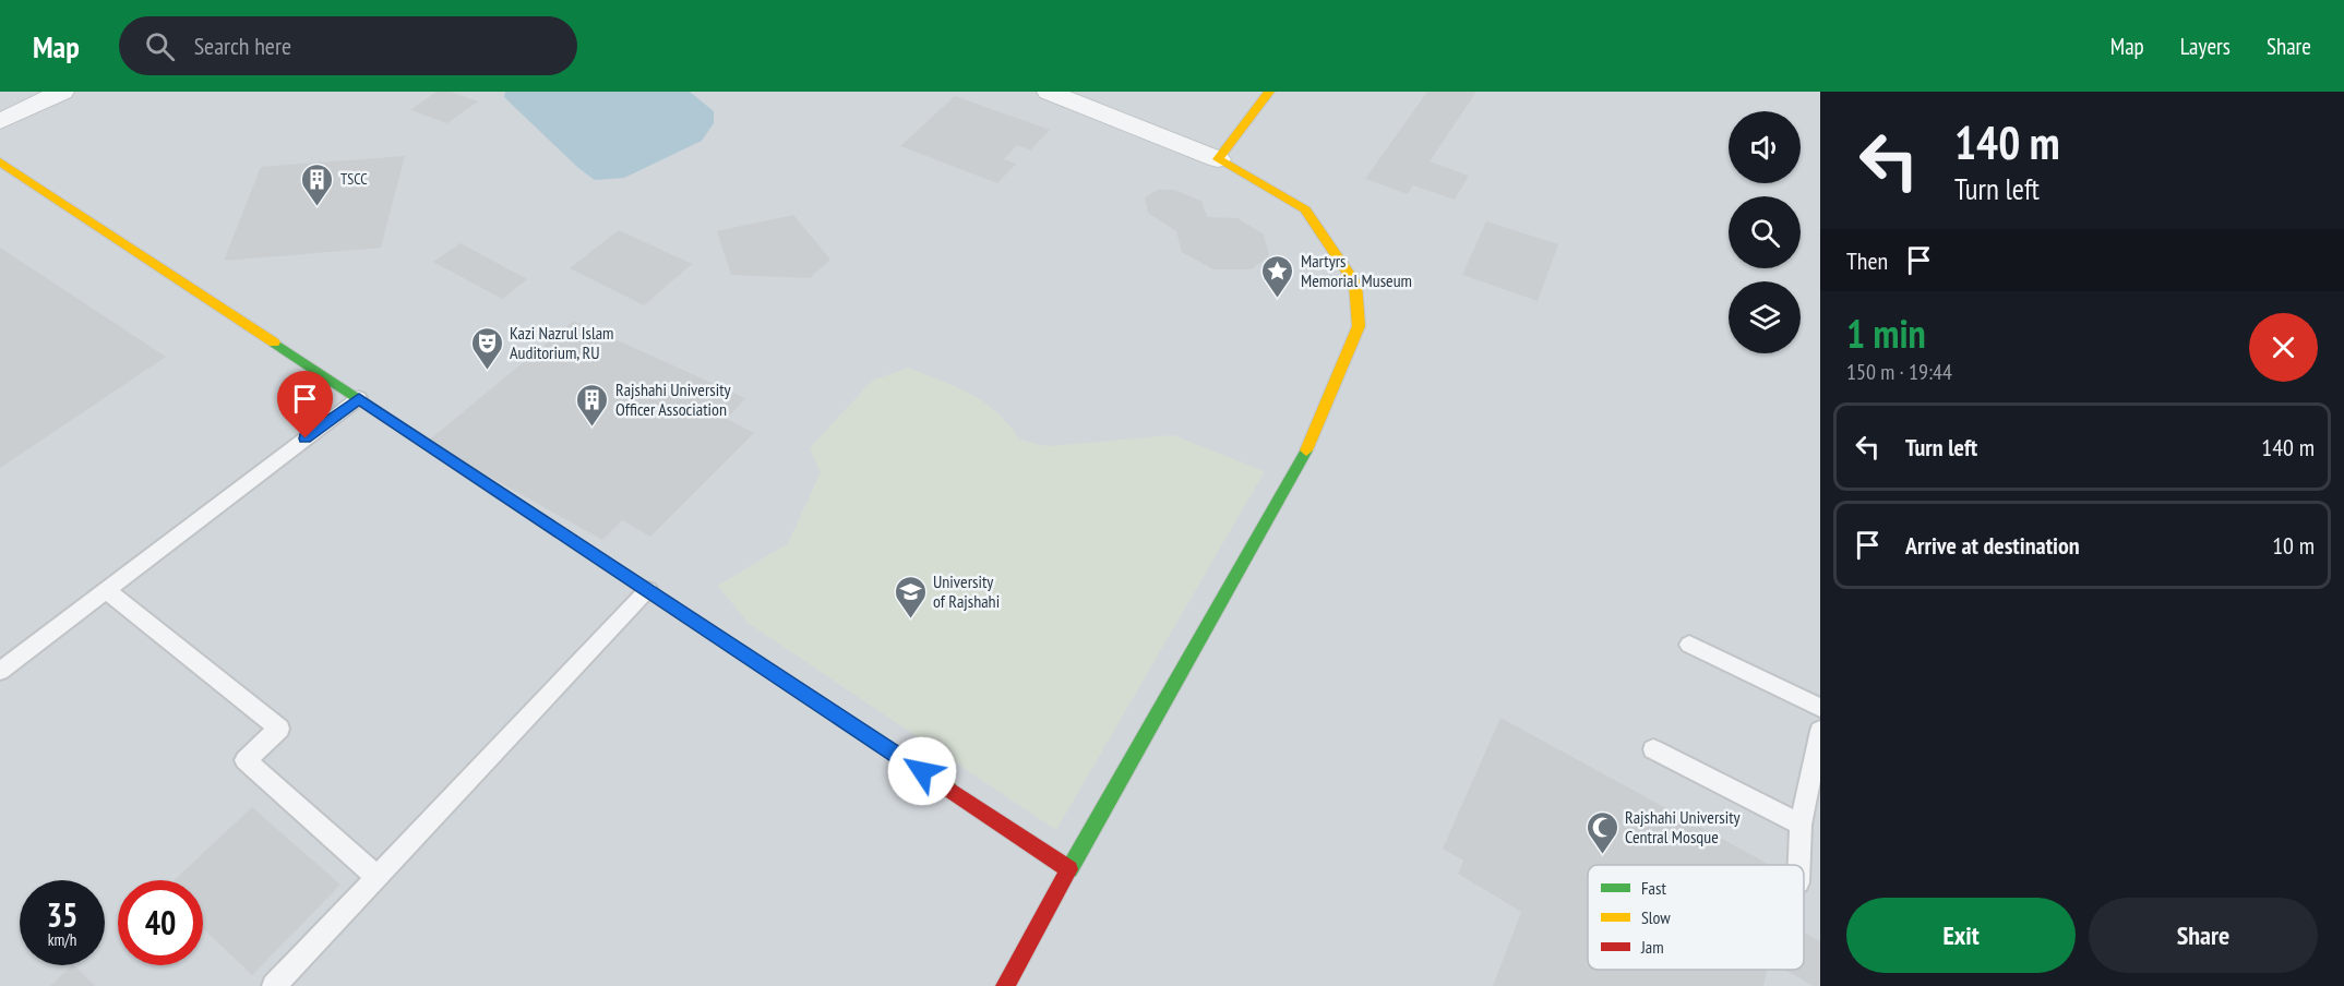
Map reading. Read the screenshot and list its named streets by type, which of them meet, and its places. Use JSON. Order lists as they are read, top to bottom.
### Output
{
  "places": {
    "building": ["TSCC", "Rajshahi University Officer Association"],
    "place": ["Martyrs Memorial Museum"],
    "theatre": ["Kazi Nazrul Islam Auditorium, RU"],
    "school or university": ["University of Rajshahi"],
    "mosque": ["Rajshahi University Central Mosque"]
  },
  "legend": ["Fast", "Slow", "Jam"],
  "page": {
    "header": "Map",
    "search": "Search here",
    "nav": ["Map", "Layers", "Share"],
    "turn": ["140 m", "Turn left"],
    "then": "Then",
    "heading": ["1 min", "150 m · 19:44"],
    "list": [
      {
        "name": "Turn left",
        "value": "140 m"
      },
      {
        "name": "Arrive at destination",
        "value": "10 m"
      }
    ],
    "speed": "35 km/h",
    "limit": "40",
    "buttons": ["Exit", "Share"]
  }
}
